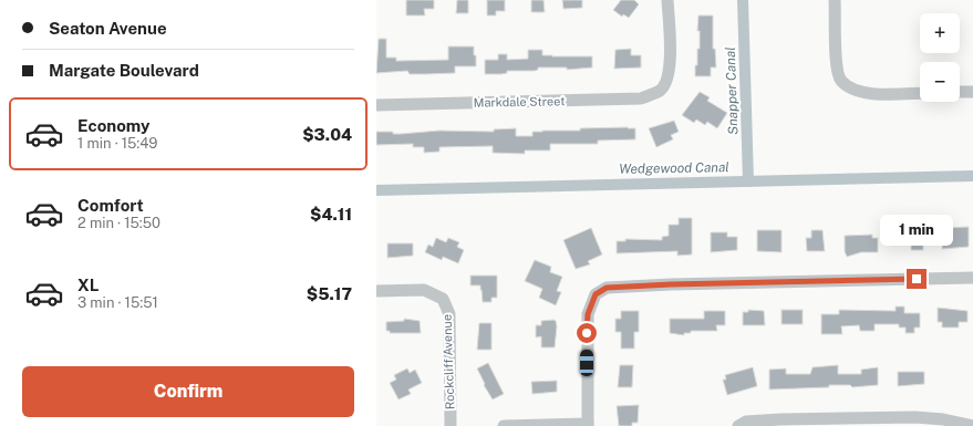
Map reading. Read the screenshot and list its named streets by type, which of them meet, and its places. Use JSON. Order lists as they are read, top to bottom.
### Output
{
  "streets": {
    "street": ["Markdale Street", "Rockcliff Avenue"]
  },
  "water": ["Snapper Canal", "Wedgewood Canal"],
  "page": {
    "banner": ["Seaton Avenue", "Margate Boulevard"],
    "map_buttons": ["+", "−"],
    "list": [
      {
        "name": "Economy",
        "note": "1 min · 15:49",
        "value": "$3.04"
      },
      {
        "name": "Comfort",
        "note": "2 min · 15:50",
        "value": "$4.11"
      },
      {
        "name": "XL",
        "note": "3 min · 15:51",
        "value": "$5.17"
      }
    ],
    "bubble": "1 min",
    "buttons": "Confirm"
  }
}
